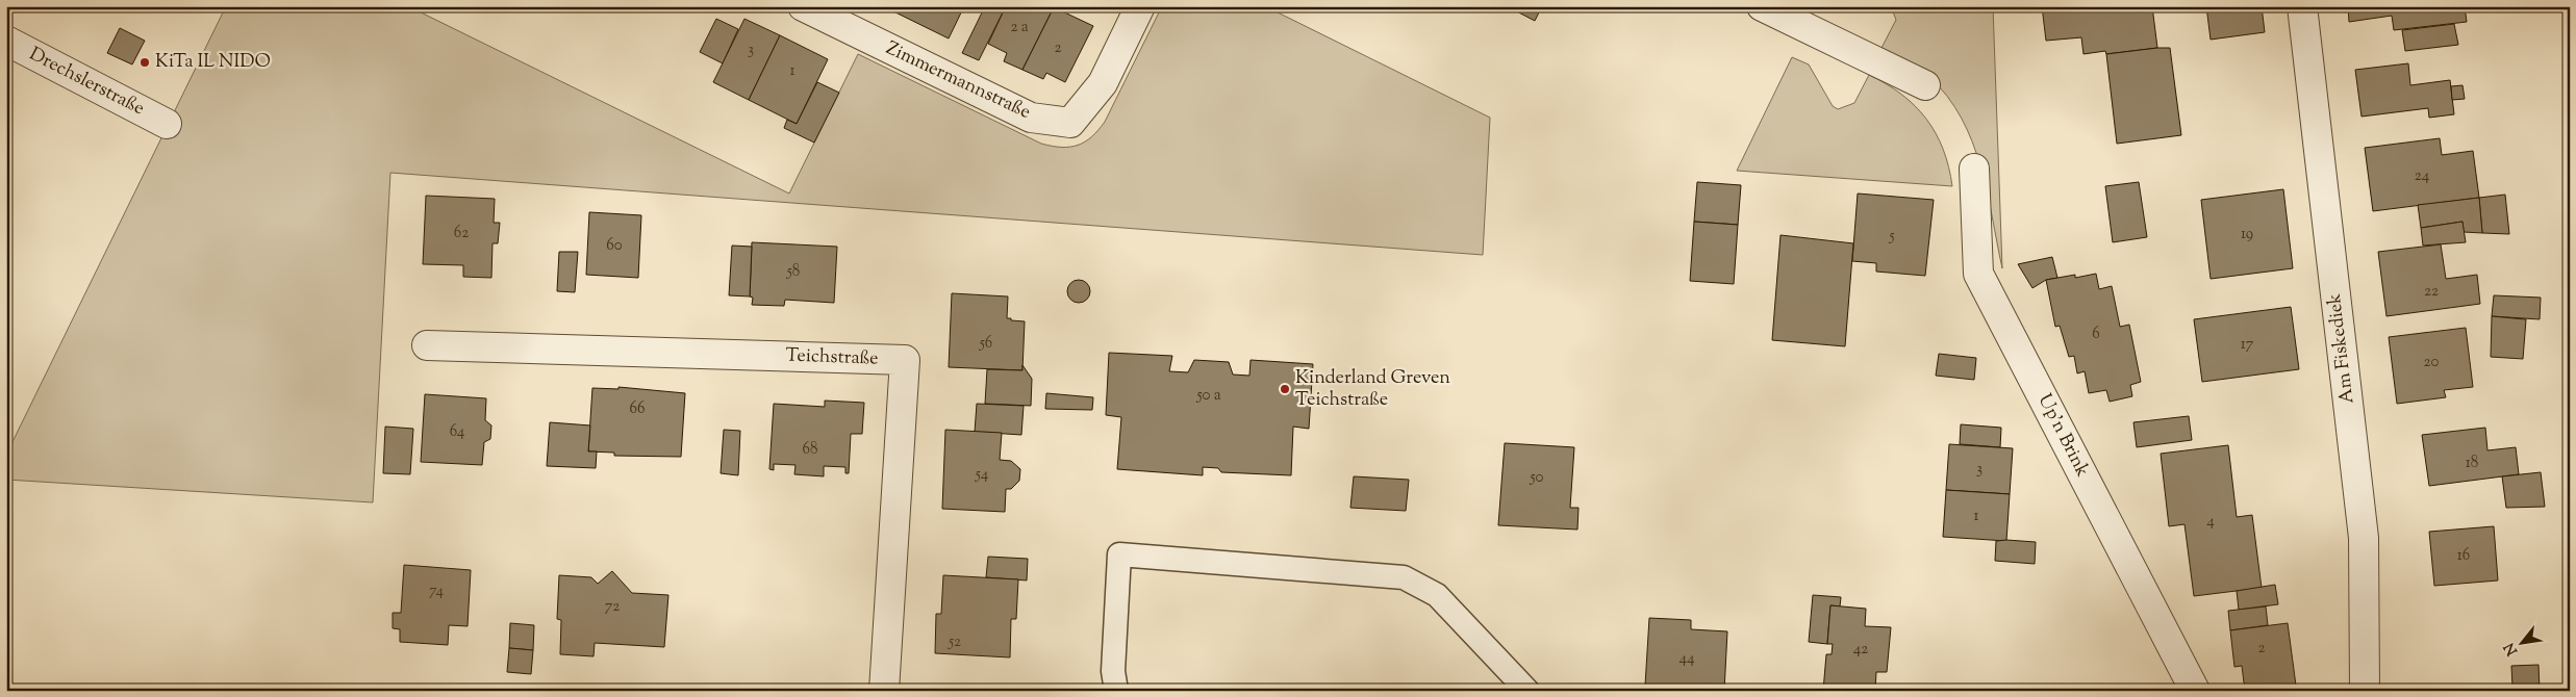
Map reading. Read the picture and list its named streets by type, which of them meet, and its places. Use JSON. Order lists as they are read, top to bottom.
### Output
{
  "streets": {
    "street": [
      "Zimmermannstraße",
      "Drechslerstraße",
      "Am Fiskediek",
      "Teichstraße",
      "Up'n Brink"
    ]
  },
  "places": ["KiTa IL NIDO", "Kinderland Greven Teichstraße"],
  "house_numbers": [
    "2 a",
    "2",
    "3",
    "1",
    "24",
    "62",
    "19",
    "5",
    "60",
    "58",
    "22",
    "6",
    "56",
    "17",
    "20",
    "50 a",
    "66",
    "64",
    "68",
    "18",
    "3",
    "54",
    "50",
    "1",
    "4",
    "16",
    "74",
    "72",
    "52",
    "2",
    "42",
    "44"
  ],
  "north": "bottom left"
}
